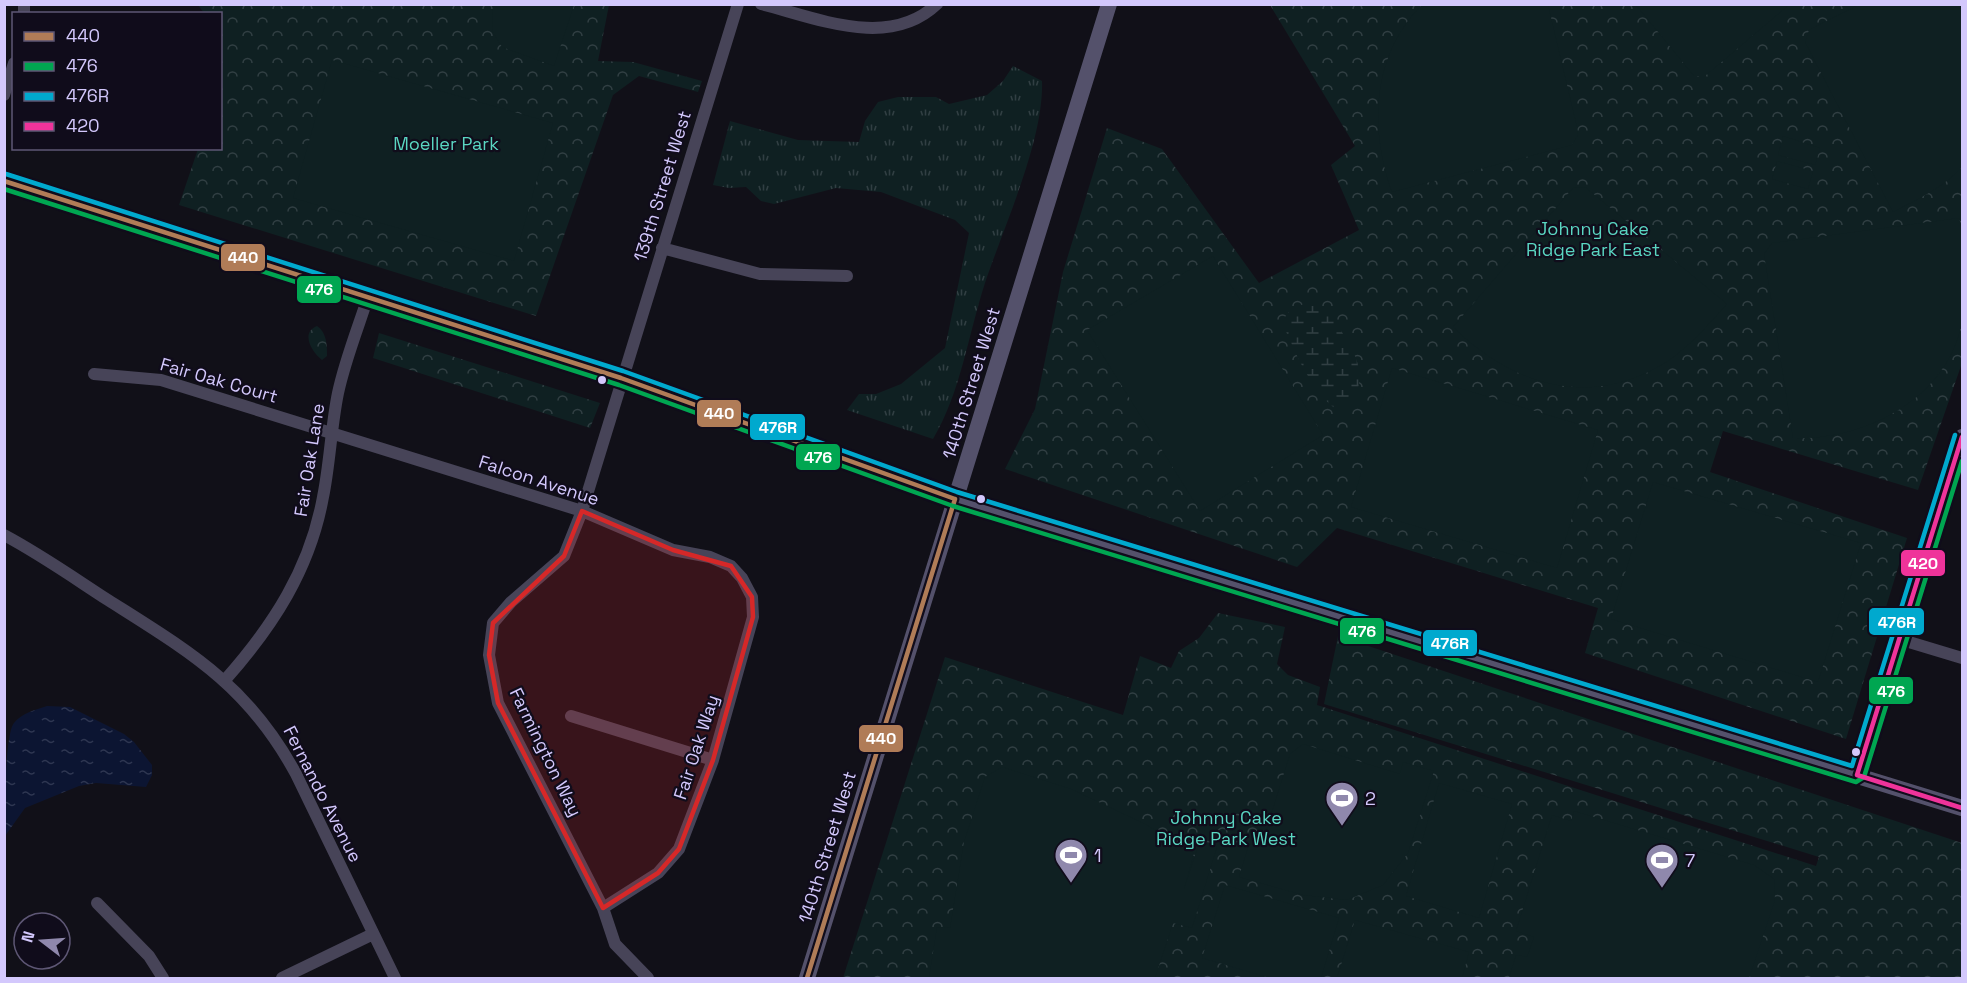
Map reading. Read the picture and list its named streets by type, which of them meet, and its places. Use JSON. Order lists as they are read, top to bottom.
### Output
{
  "streets": {
    "street": [
      "139th Street West",
      "Fair Oak Court",
      "140th Street West",
      "Fair Oak Lane",
      "Falcon Avenue",
      "Fair Oak Way",
      "Farmington Way",
      "Fernando Avenue"
    ]
  },
  "crossings": [
    ["139th Street West", "Farmington Way"],
    ["Fair Oak Court", "Fair Oak Lane"],
    ["Fair Oak Court", "Falcon Avenue"],
    ["Fair Oak Lane", "Falcon Avenue"],
    ["Fair Oak Lane", "Fernando Avenue"],
    ["Falcon Avenue", "Fair Oak Way"],
    ["Falcon Avenue", "Farmington Way"],
    ["Fair Oak Way", "Farmington Way"]
  ],
  "parks": ["Moeller Park", "Johnny Cake Ridge Park East", "Johnny Cake Ridge Park West"],
  "places": {
    "sports": ["2", "1", "7"]
  },
  "lines": [
    "transit line 476R",
    "transit line 440",
    "transit line 476",
    "transit line 420"
  ],
  "legend": [
    "440",
    "476",
    "476R",
    "420"
  ],
  "north": "left"
}
